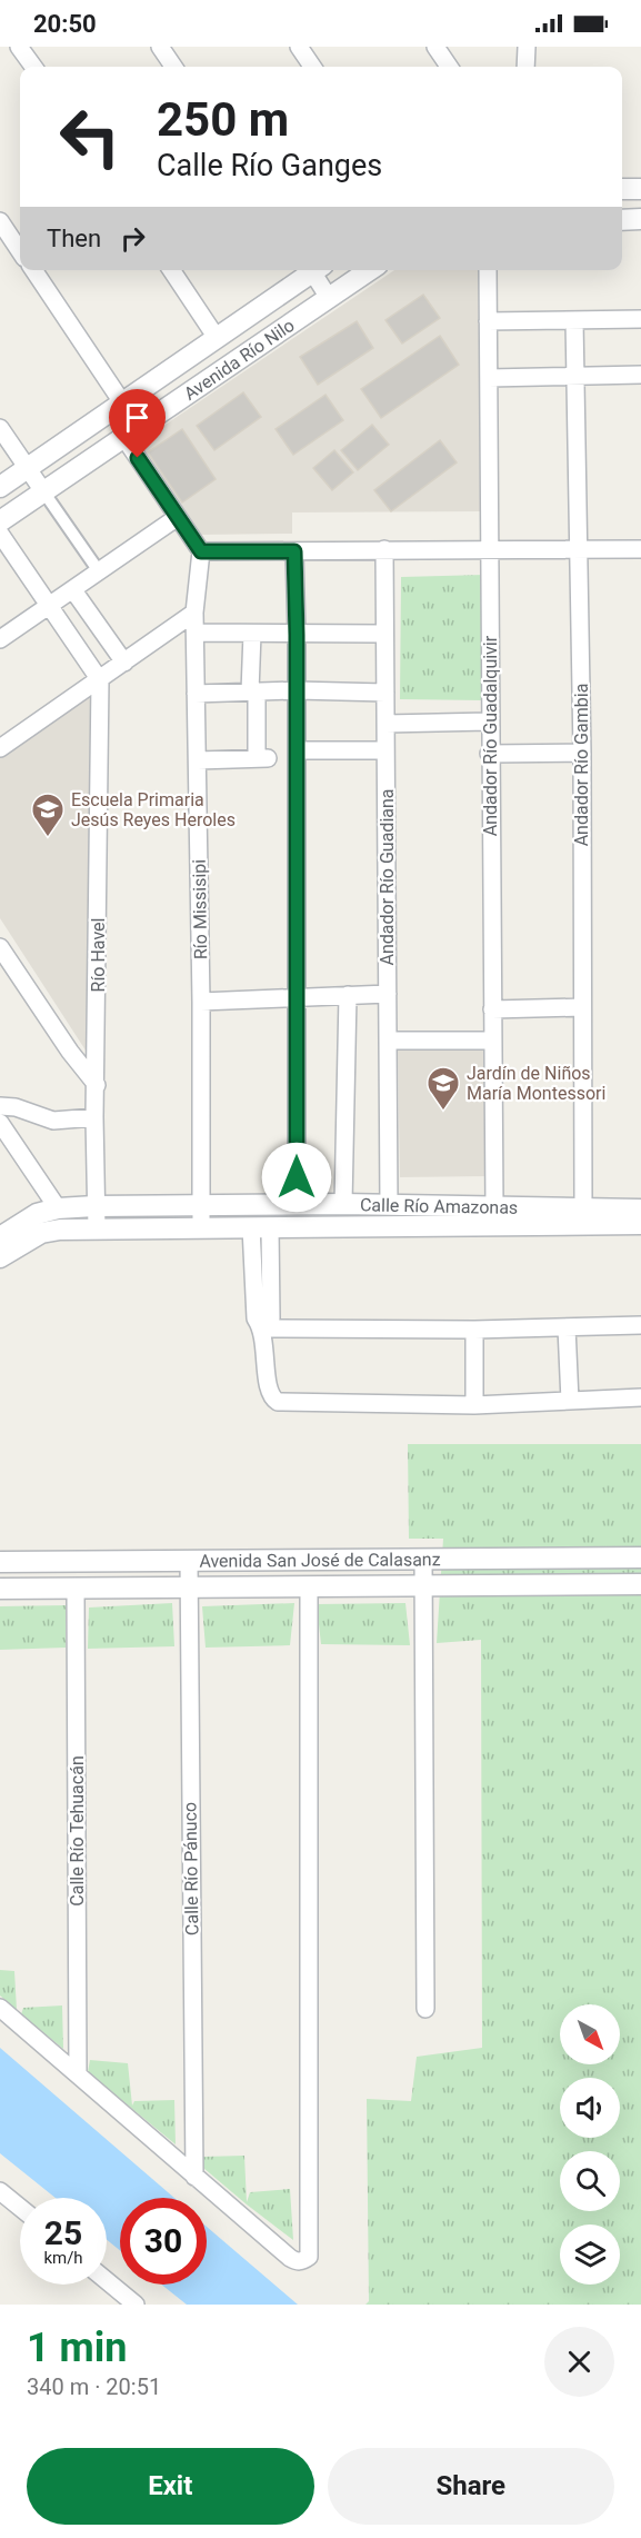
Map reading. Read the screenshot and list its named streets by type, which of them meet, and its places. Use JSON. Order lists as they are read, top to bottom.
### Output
{
  "streets": {
    "street": [
      "Avenida Río Nilo",
      "Andador Río Guadalquivir",
      "Andador Río Gambia",
      "Andador Río Guadiana",
      "Río Missisipi",
      "Río Havel",
      "Calle Río Amazonas",
      "Avenida San José de Calasanz",
      "Calle Río Tehuacán",
      "Calle Río Pánuco"
    ]
  },
  "crossings": [
    ["Andador Río Guadalquivir", "Calle Río Amazonas"],
    ["Andador Río Gambia", "Calle Río Amazonas"],
    ["Andador Río Guadiana", "Calle Río Amazonas"],
    ["Río Missisipi", "Calle Río Amazonas"],
    ["Río Havel", "Calle Río Amazonas"],
    ["Avenida San José de Calasanz", "Calle Río Tehuacán"],
    ["Avenida San José de Calasanz", "Calle Río Pánuco"]
  ],
  "places": {
    "school or university": ["Escuela Primaria Jesús Reyes Heroles", "Jardín de Niños María Montessori"]
  },
  "north": "bottom right",
  "page": {
    "status": "20:50",
    "turn": ["250 m", "Calle Río Ganges"],
    "then": "Then",
    "speed": "25 km/h",
    "limit": "30",
    "heading": ["1 min", "340 m · 20:51"],
    "buttons": ["Exit", "Share"]
  }
}
